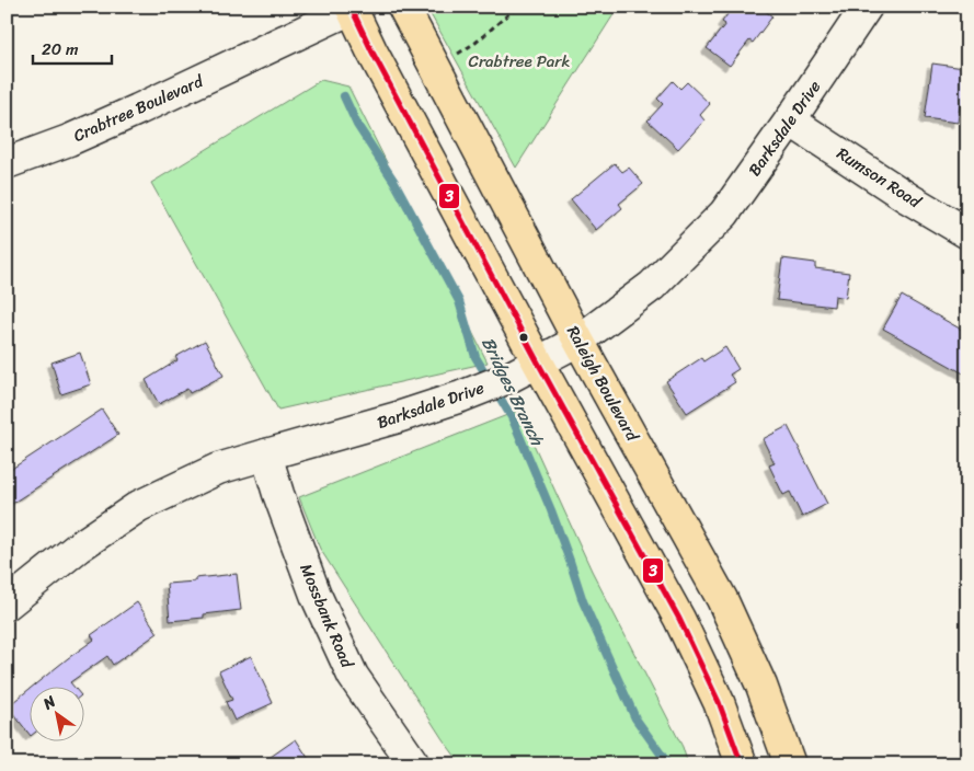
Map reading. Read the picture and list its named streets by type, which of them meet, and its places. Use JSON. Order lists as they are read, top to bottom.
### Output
{
  "streets": {
    "main road": ["Raleigh Boulevard"],
    "street": [
      "Crabtree Boulevard",
      "Barksdale Drive",
      "Rumson Road",
      "Mossbank Road"
    ]
  },
  "crossings": [
    ["Barksdale Drive", "Rumson Road"],
    ["Barksdale Drive", "Raleigh Boulevard"],
    ["Barksdale Drive", "Mossbank Road"]
  ],
  "water": ["Bridges Branch"],
  "parks": ["Crabtree Park"],
  "lines": ["transit line 3"],
  "scale_bar": "20 m",
  "north": "top left"
}
